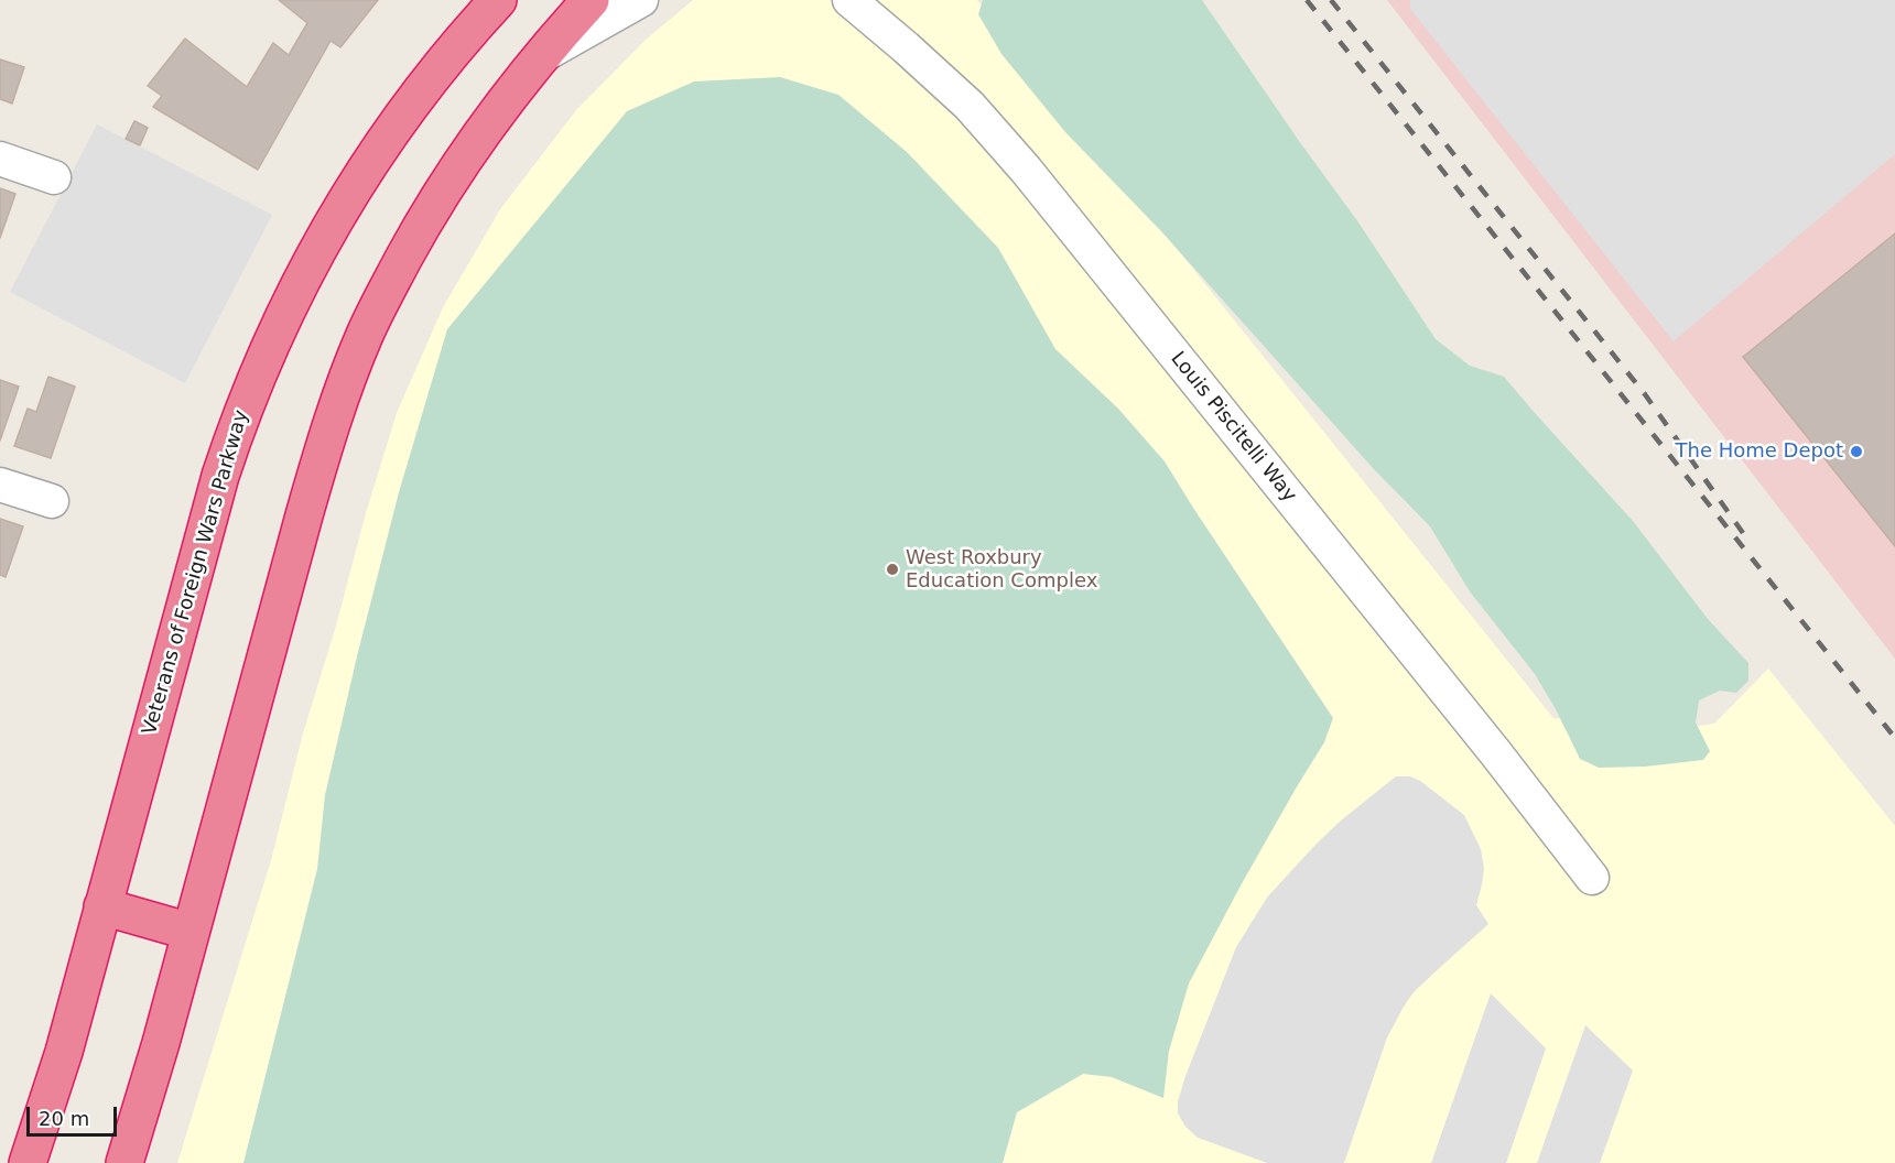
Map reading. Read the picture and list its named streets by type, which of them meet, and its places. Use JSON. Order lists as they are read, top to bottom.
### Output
{
  "streets": {
    "highway": ["Veterans of Foreign Wars Parkway"],
    "street": ["Louis Piscitelli Way"]
  },
  "places": ["The Home Depot", "West Roxbury Education Complex"],
  "scale_bar": "20 m"
}
